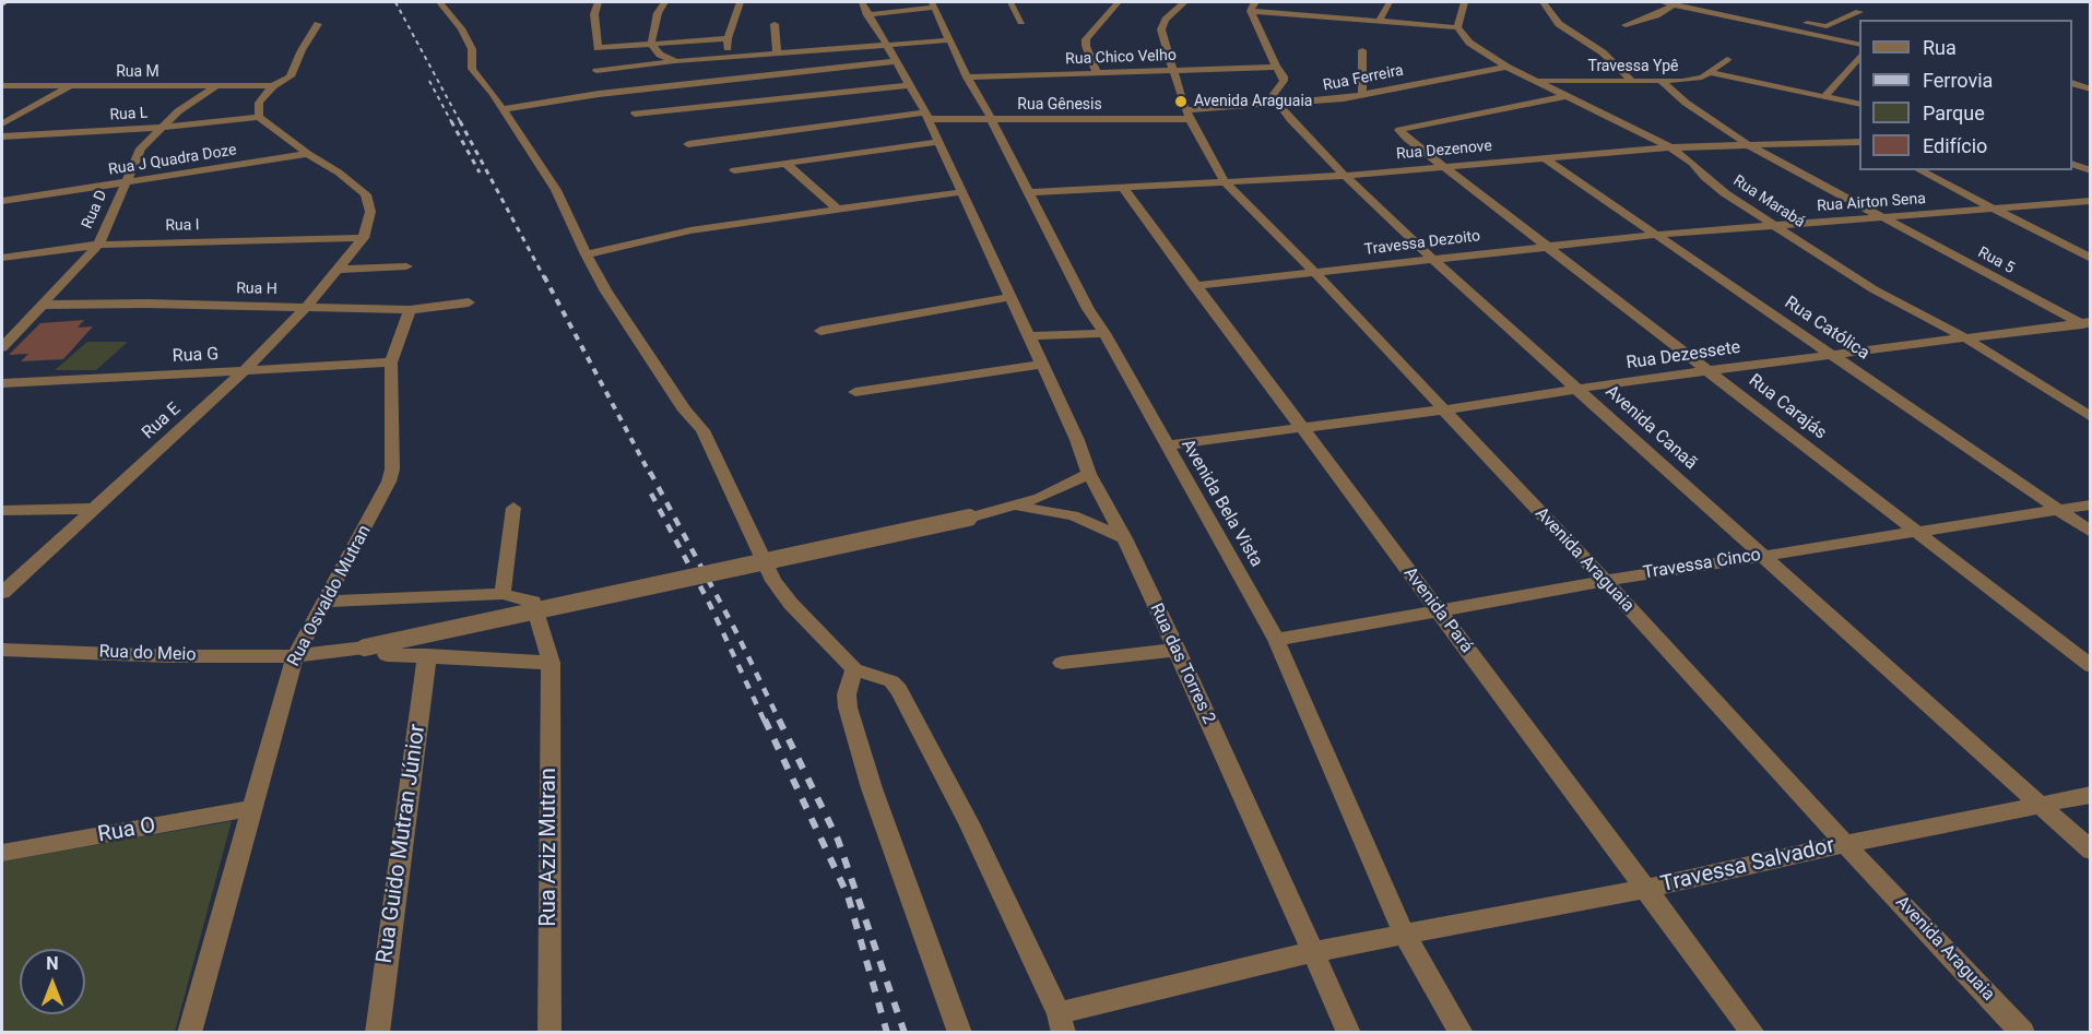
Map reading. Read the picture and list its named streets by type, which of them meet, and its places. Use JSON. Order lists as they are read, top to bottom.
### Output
{
  "streets": {
    "street": [
      "Rua Chico Velho",
      "Travessa Ypê",
      "Rua M",
      "Rua Ferreira",
      "Rua Gênesis",
      "Rua L",
      "Rua Dezenove",
      "Rua J Quadra Doze",
      "Rua Marabá",
      "Rua Airton Sena",
      "Rua D",
      "Rua I",
      "Travessa Dezoito",
      "Rua 5",
      "Rua H",
      "Rua Católica",
      "Rua G",
      "Rua Dezessete",
      "Rua Carajás",
      "Rua E",
      "Avenida Canaã",
      "Avenida Bela Vista",
      "Avenida Araguaia",
      "Travessa Cinco",
      "Rua Osvaldo Mutran",
      "Avenida Pará",
      "Rua do Meio",
      "Rua das Torres 2",
      "Rua O",
      "Rua Guido Mutran Júnior",
      "Rua Aziz Mutran",
      "Travessa Salvador"
    ]
  },
  "crossings": [
    ["Rua Chico Velho", "Avenida Bela Vista"],
    ["Rua Chico Velho", "Avenida Araguaia"],
    ["Travessa Ypê", "Rua Marabá"],
    ["Travessa Ypê", "Rua 5"],
    ["Rua M", "Rua D"],
    ["Rua Ferreira", "Rua Gênesis"],
    ["Rua Ferreira", "Rua Marabá"],
    ["Rua Ferreira", "Avenida Canaã"],
    ["Rua Ferreira", "Avenida Araguaia"],
    ["Rua Gênesis", "Avenida Bela Vista"],
    ["Rua Gênesis", "Avenida Araguaia"],
    ["Rua Gênesis", "Rua das Torres 2"],
    ["Rua L", "Rua D"],
    ["Rua Dezenove", "Rua Marabá"],
    ["Rua Dezenove", "Rua 5"],
    ["Rua Dezenove", "Rua Católica"],
    ["Rua Dezenove", "Rua Carajás"],
    ["Rua Dezenove", "Avenida Canaã"],
    ["Rua Dezenove", "Avenida Bela Vista"],
    ["Rua Dezenove", "Avenida Araguaia"],
    ["Rua Dezenove", "Avenida Pará"],
    ["Rua J Quadra Doze", "Rua D"],
    ["Rua Marabá", "Rua Airton Sena"],
    ["Rua Marabá", "Rua Dezessete"],
    ["Rua Marabá", "Rua Carajás"],
    ["Rua Airton Sena", "Travessa Dezoito"],
    ["Rua Airton Sena", "Rua 5"],
    ["Rua Airton Sena", "Rua Católica"],
    ["Rua D", "Rua I"],
    ["Rua D", "Rua H"],
    ["Rua I", "Rua E"],
    ["Travessa Dezoito", "Rua Católica"],
    ["Travessa Dezoito", "Rua Carajás"],
    ["Travessa Dezoito", "Avenida Canaã"],
    ["Travessa Dezoito", "Avenida Araguaia"],
    ["Travessa Dezoito", "Avenida Pará"],
    ["Rua 5", "Rua Dezessete"],
    ["Rua H", "Rua E"],
    ["Rua H", "Rua Osvaldo Mutran"],
    ["Rua Católica", "Rua Dezessete"],
    ["Rua Católica", "Travessa Cinco"],
    ["Rua G", "Rua E"],
    ["Rua G", "Rua Osvaldo Mutran"],
    ["Rua Dezessete", "Rua Carajás"],
    ["Rua Dezessete", "Avenida Canaã"],
    ["Rua Dezessete", "Avenida Bela Vista"],
    ["Rua Dezessete", "Avenida Araguaia"],
    ["Rua Dezessete", "Avenida Pará"],
    ["Rua Carajás", "Travessa Cinco"],
    ["Avenida Canaã", "Travessa Cinco"],
    ["Avenida Canaã", "Travessa Salvador"],
    ["Avenida Bela Vista", "Travessa Cinco"],
    ["Avenida Bela Vista", "Travessa Salvador"],
    ["Avenida Araguaia", "Travessa Cinco"],
    ["Avenida Araguaia", "Travessa Salvador"],
    ["Travessa Cinco", "Avenida Pará"],
    ["Rua Osvaldo Mutran", "Rua do Meio"],
    ["Rua Osvaldo Mutran", "Rua O"],
    ["Avenida Pará", "Travessa Salvador"],
    ["Rua do Meio", "Rua das Torres 2"],
    ["Rua das Torres 2", "Travessa Salvador"]
  ],
  "places": ["Avenida Araguaia"],
  "legend": [
    "Rua",
    "Ferrovia",
    "Parque",
    "Edifício"
  ],
  "north": "top"
}
